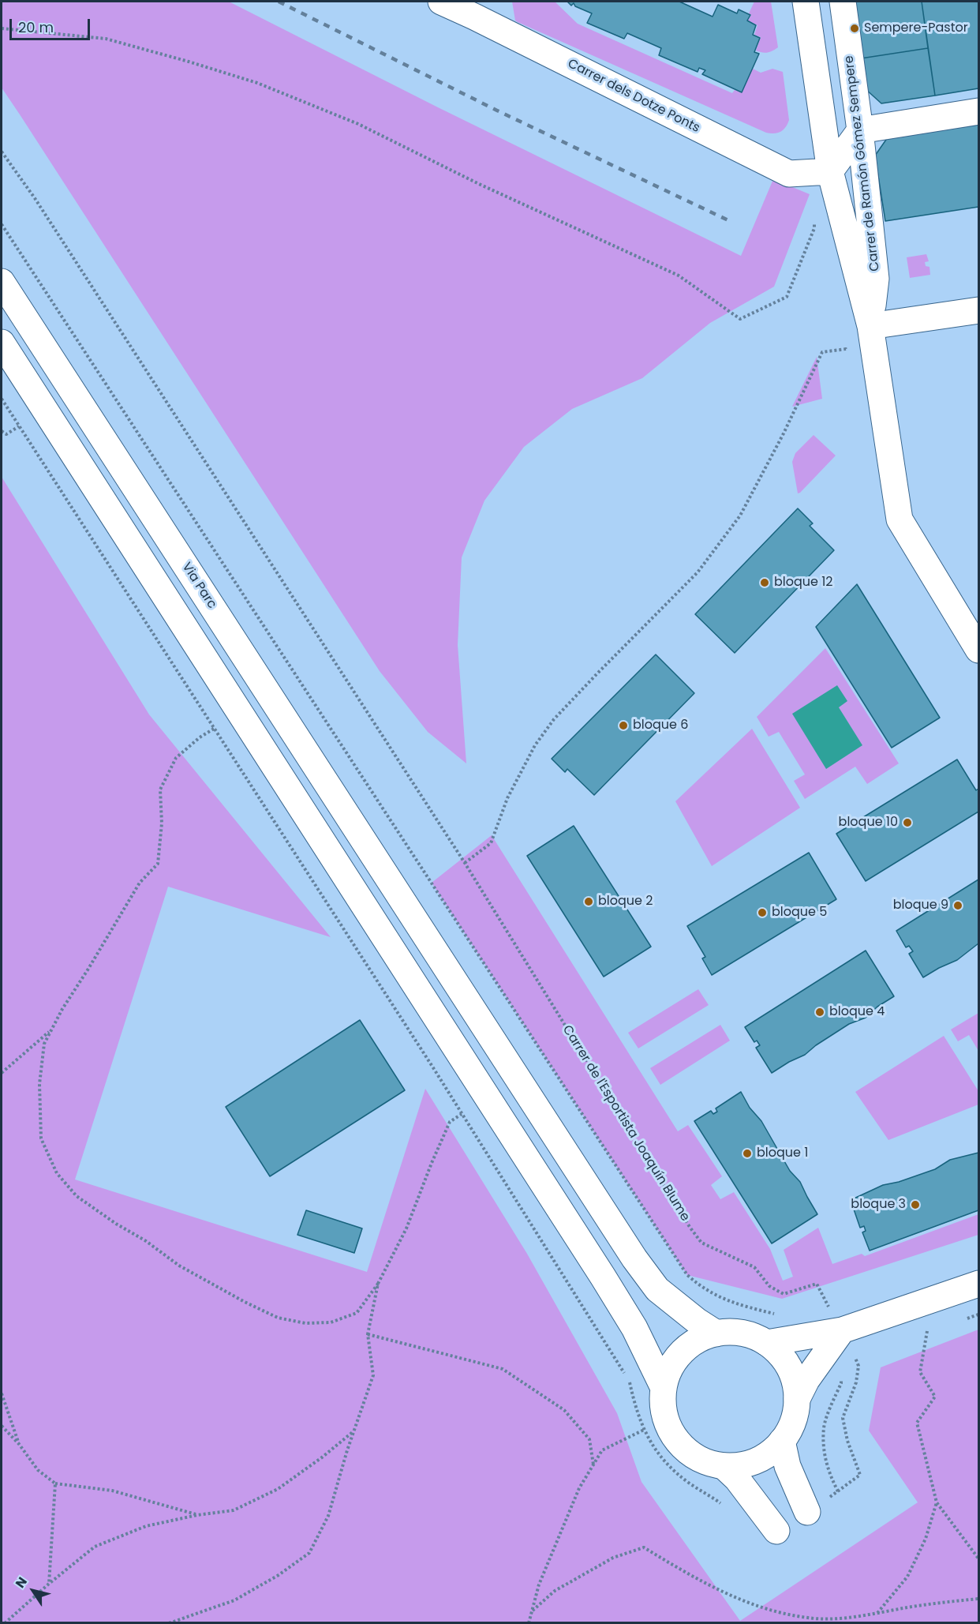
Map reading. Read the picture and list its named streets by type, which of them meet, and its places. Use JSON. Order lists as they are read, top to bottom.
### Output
{
  "streets": {
    "main road": ["Carrer dels Dotze Ponts", "Carrer de Ramón Gómez Sempere", "Via Parc"],
    "path": ["Carrer de l'Esportista Joaquín Blume"]
  },
  "crossings": [
    ["Carrer dels Dotze Ponts", "Carrer de Ramón Gómez Sempere"]
  ],
  "places": [
    "Sempere-Pastor",
    "bloque 12",
    "bloque 6",
    "bloque 10",
    "bloque 2",
    "bloque 9",
    "bloque 5",
    "bloque 4",
    "bloque 1",
    "bloque 3"
  ],
  "scale_bar": "20 m",
  "north": "top left"
}
